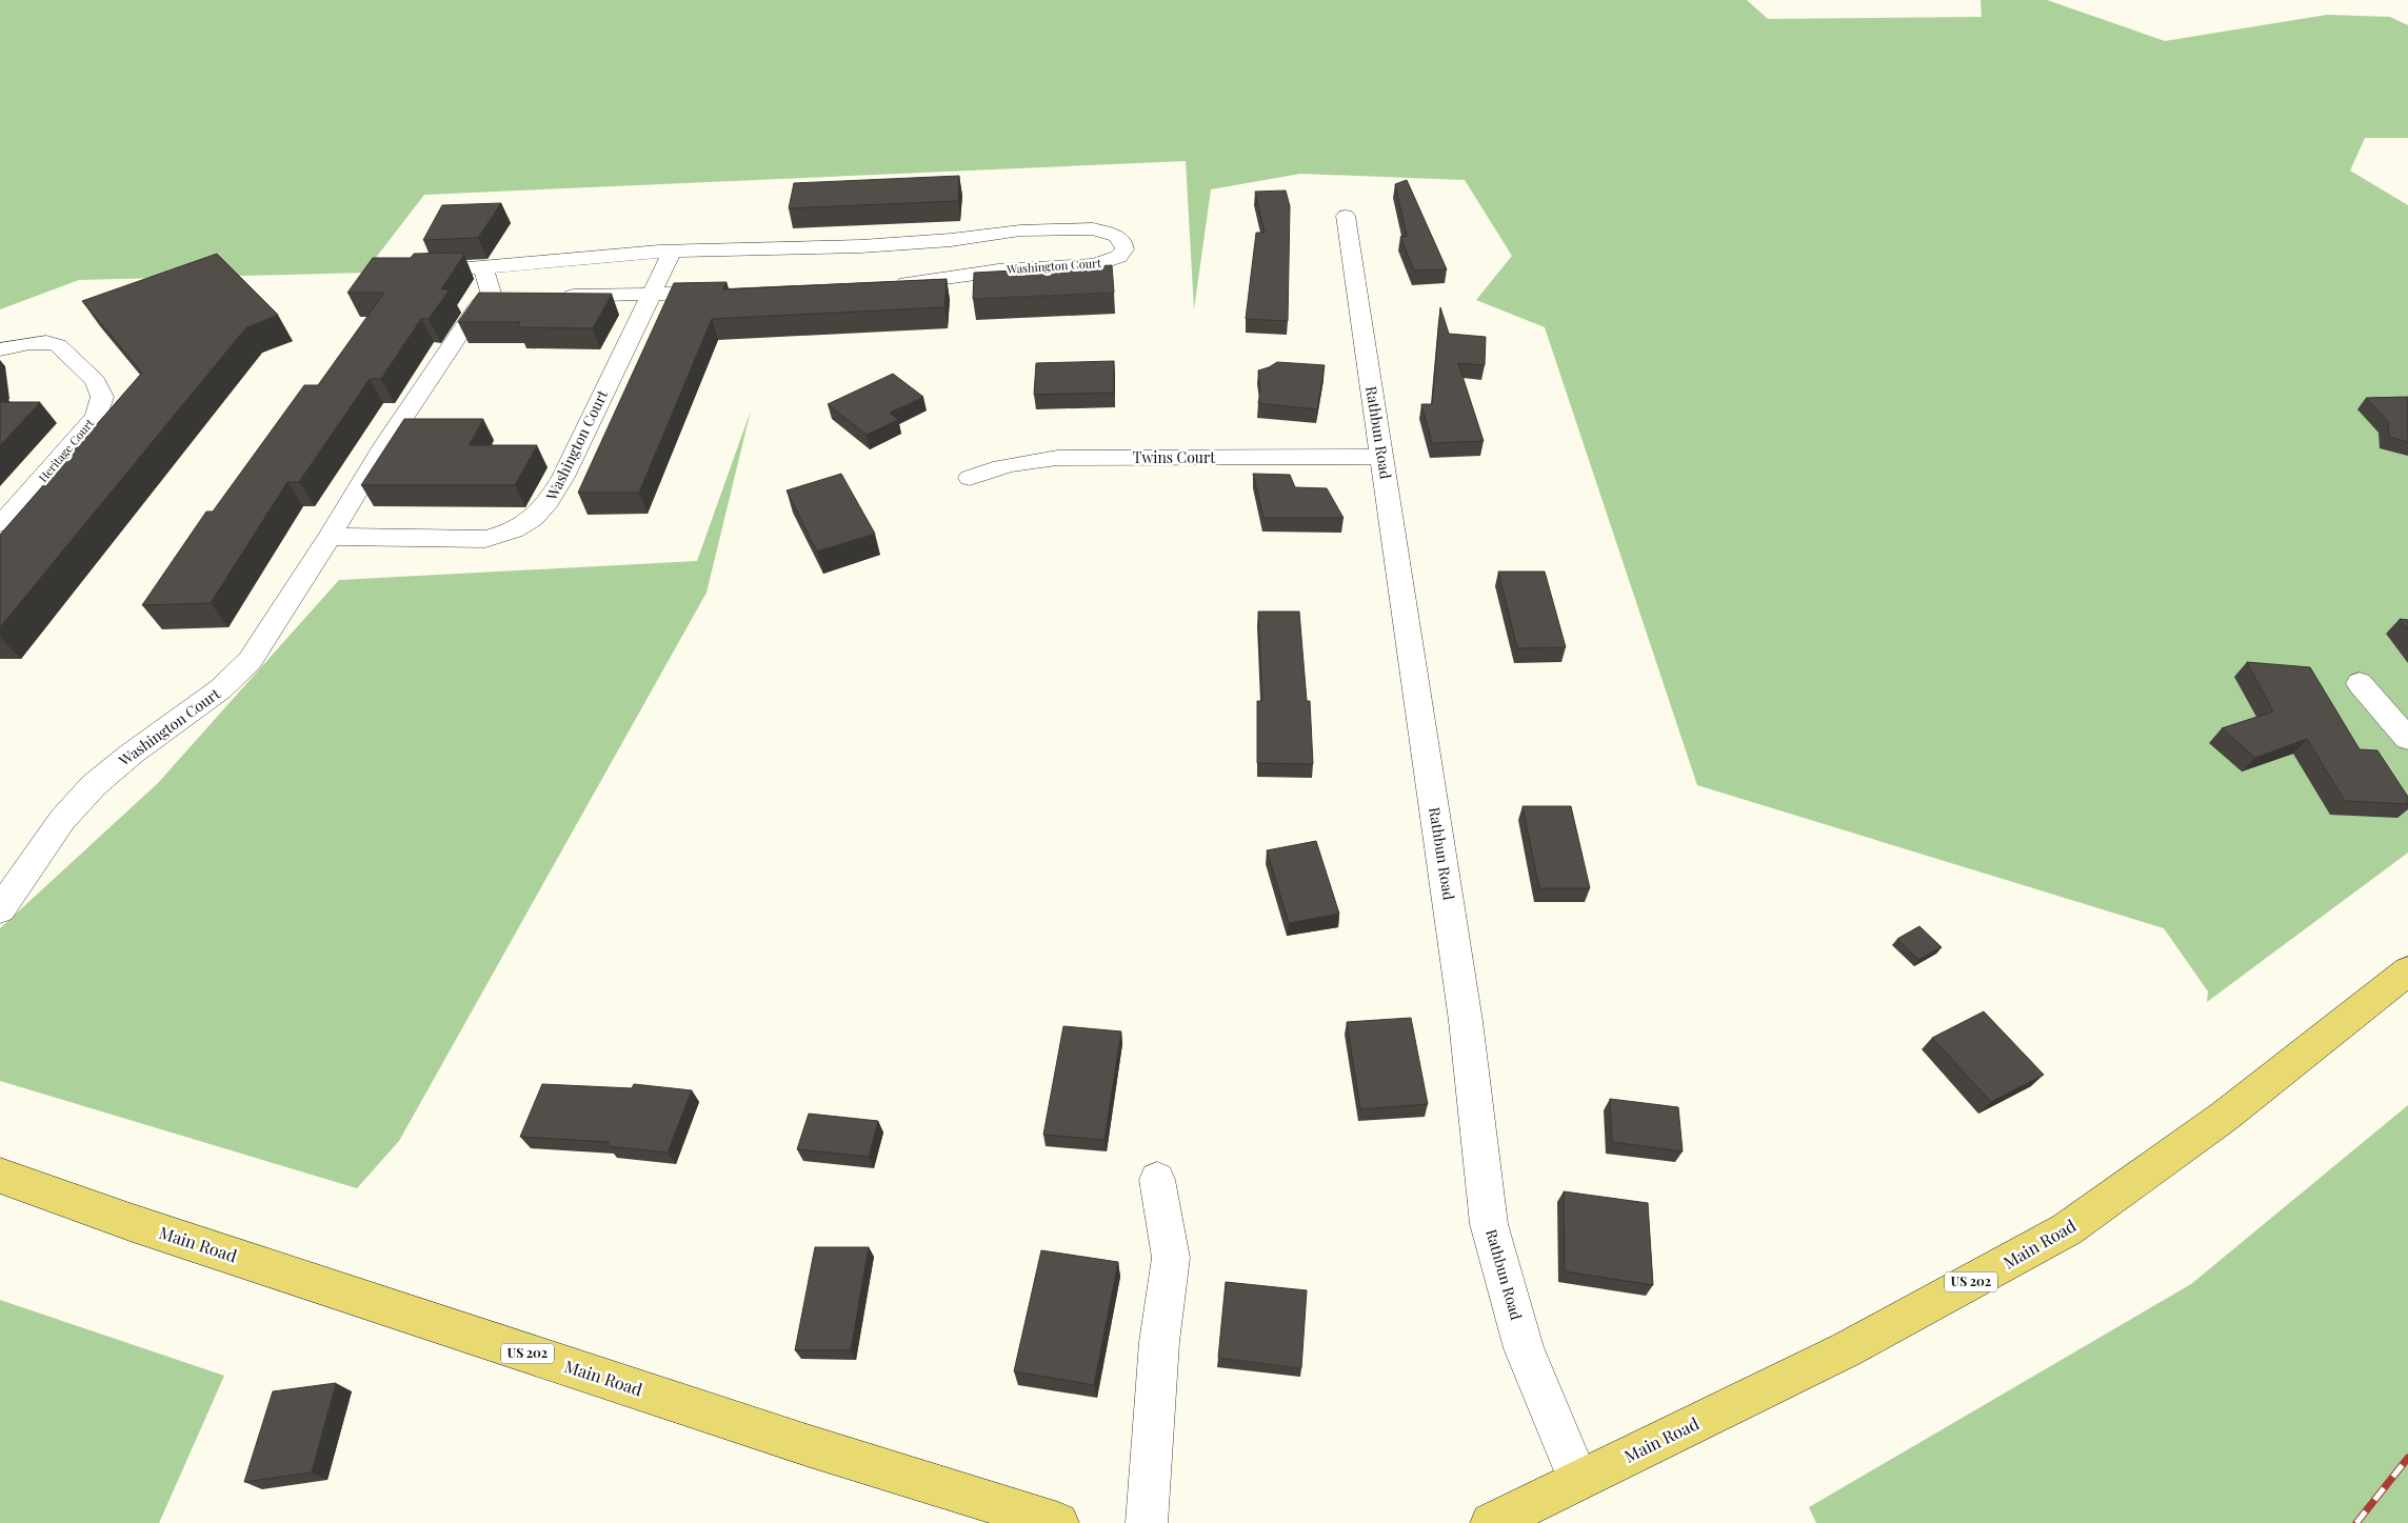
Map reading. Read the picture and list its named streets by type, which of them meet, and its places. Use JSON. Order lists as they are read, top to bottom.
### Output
{
  "streets": {
    "main road": ["Main Road", "US 202"],
    "street": [
      "Washington Court",
      "Rathbun Road",
      "Heritage Court",
      "Twins Court"
    ]
  },
  "crossings": [
    ["Rathbun Road", "Twins Court"],
    ["Rathbun Road", "Main Road"]
  ]
}
